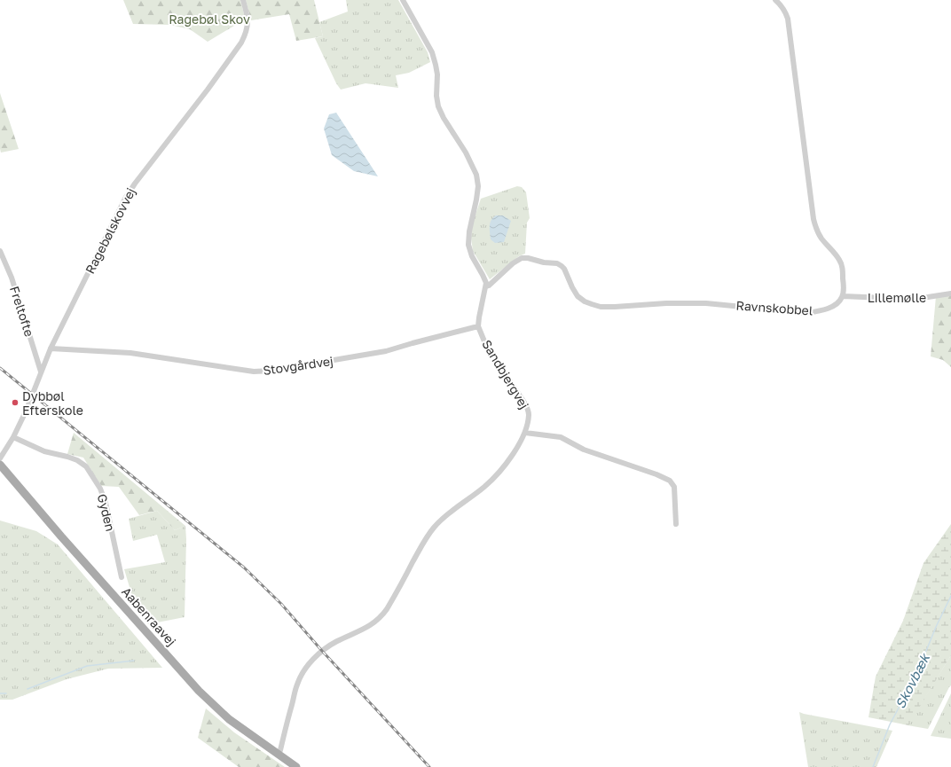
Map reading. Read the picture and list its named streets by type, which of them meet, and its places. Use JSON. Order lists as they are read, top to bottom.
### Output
{
  "streets": {
    "main road": ["Aabenraavej"],
    "street": [
      "Ragebølskovvej",
      "Lillemølle",
      "Ravnskobbel",
      "Freltofte",
      "Stovgårdvej",
      "Sandbjergvej",
      "Gyden"
    ]
  },
  "crossings": [
    ["Ragebølskovvej", "Freltofte"],
    ["Ragebølskovvej", "Stovgårdvej"],
    ["Ragebølskovvej", "Gyden"],
    ["Lillemølle", "Ravnskobbel"],
    ["Ravnskobbel", "Sandbjergvej"],
    ["Stovgårdvej", "Sandbjergvej"],
    ["Sandbjergvej", "Aabenraavej"]
  ],
  "water": ["Skovbæk"],
  "parks": ["Ragebøl Skov"],
  "places": ["Dybbøl Efterskole"]
}
